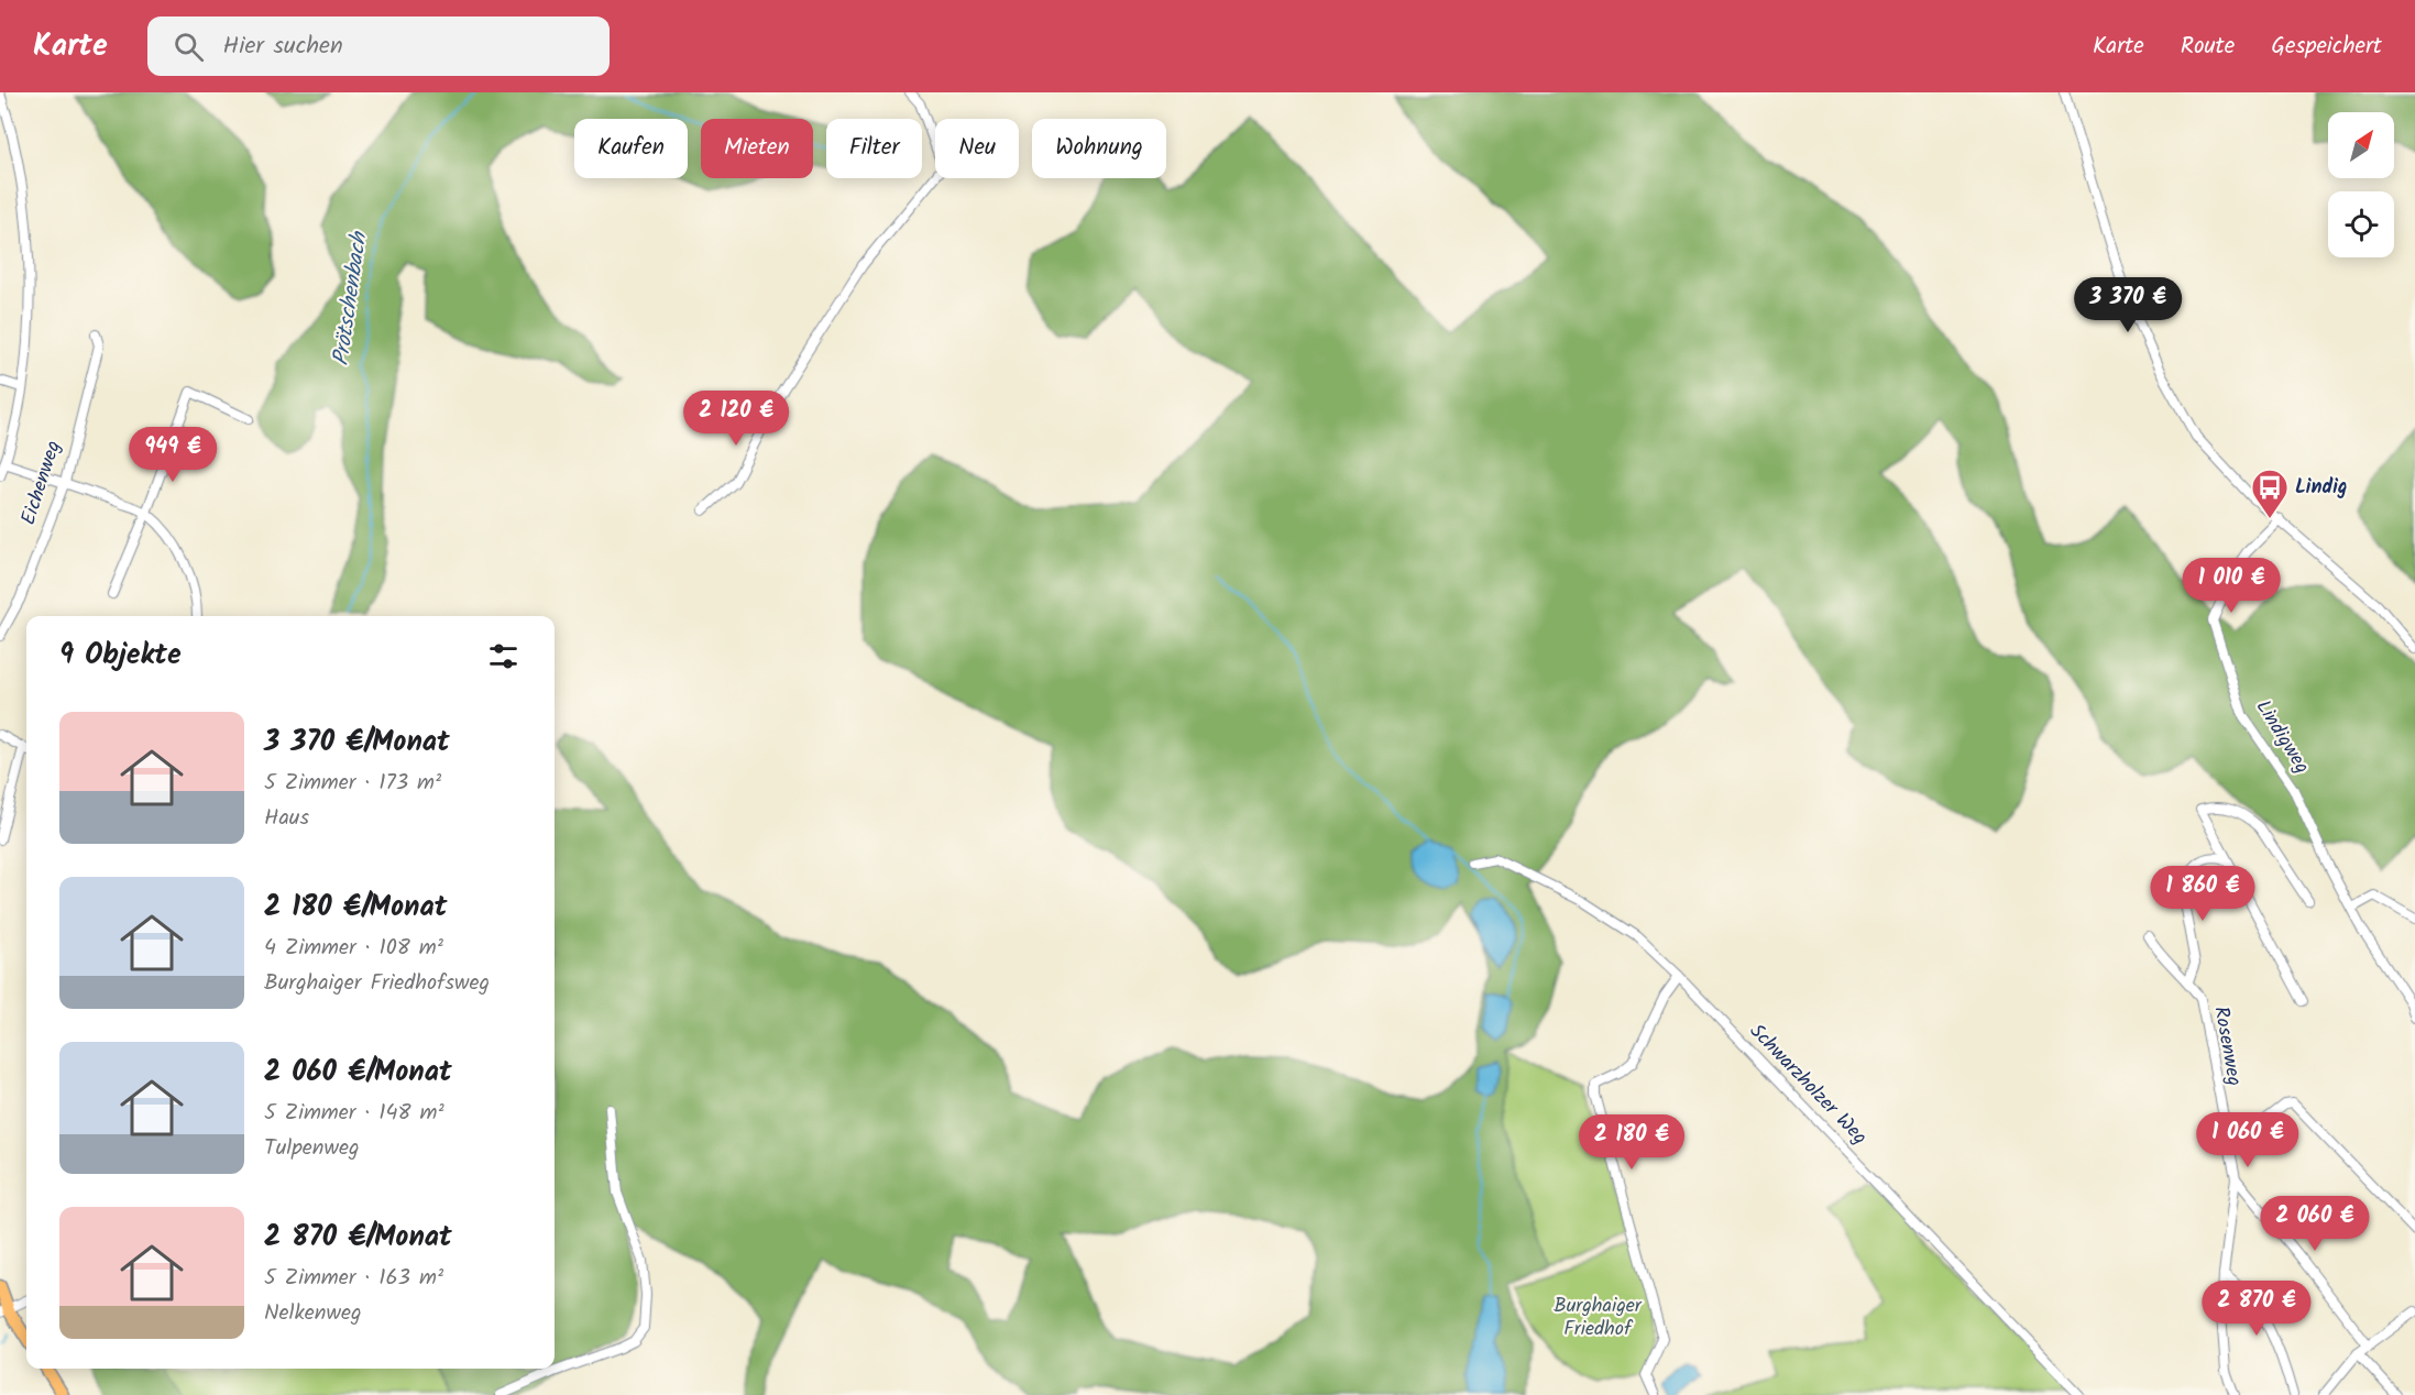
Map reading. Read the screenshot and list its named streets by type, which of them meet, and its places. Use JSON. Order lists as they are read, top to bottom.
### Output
{
  "streets": {
    "street": [
      "Eichenweg",
      "Lindigweg",
      "Rosenweg",
      "Schwarzholzer Weg"
    ]
  },
  "water": ["Prötschenbach"],
  "parks": ["Burghaiger Friedhof"],
  "places": {
    "bus stop": ["Lindig"]
  },
  "north": "top right",
  "page": {
    "header": "Karte",
    "search": "Hier suchen",
    "nav": ["Karte", "Route", "Gespeichert"],
    "chip": [
      "Kaufen",
      "Mieten",
      "Filter",
      "Neu",
      "Wohnung"
    ],
    "price": [
      "3 370 €",
      "2 120 €",
      "949 €",
      "1 010 €",
      "1 860 €",
      "1 060 €",
      "2 180 €",
      "2 060 €",
      "2 870 €"
    ],
    "heading": "9 Objekte",
    "list": [
      {
        "name": "3 370 €/Monat",
        "note": "5 Zimmer · 173 m² · Haus"
      },
      {
        "name": "2 180 €/Monat",
        "note": "4 Zimmer · 108 m² · Burghaiger Friedhofsweg"
      },
      {
        "name": "2 060 €/Monat",
        "note": "5 Zimmer · 148 m² · Tulpenweg"
      },
      {
        "name": "2 870 €/Monat",
        "note": "5 Zimmer · 163 m² · Nelkenweg"
      }
    ]
  }
}
